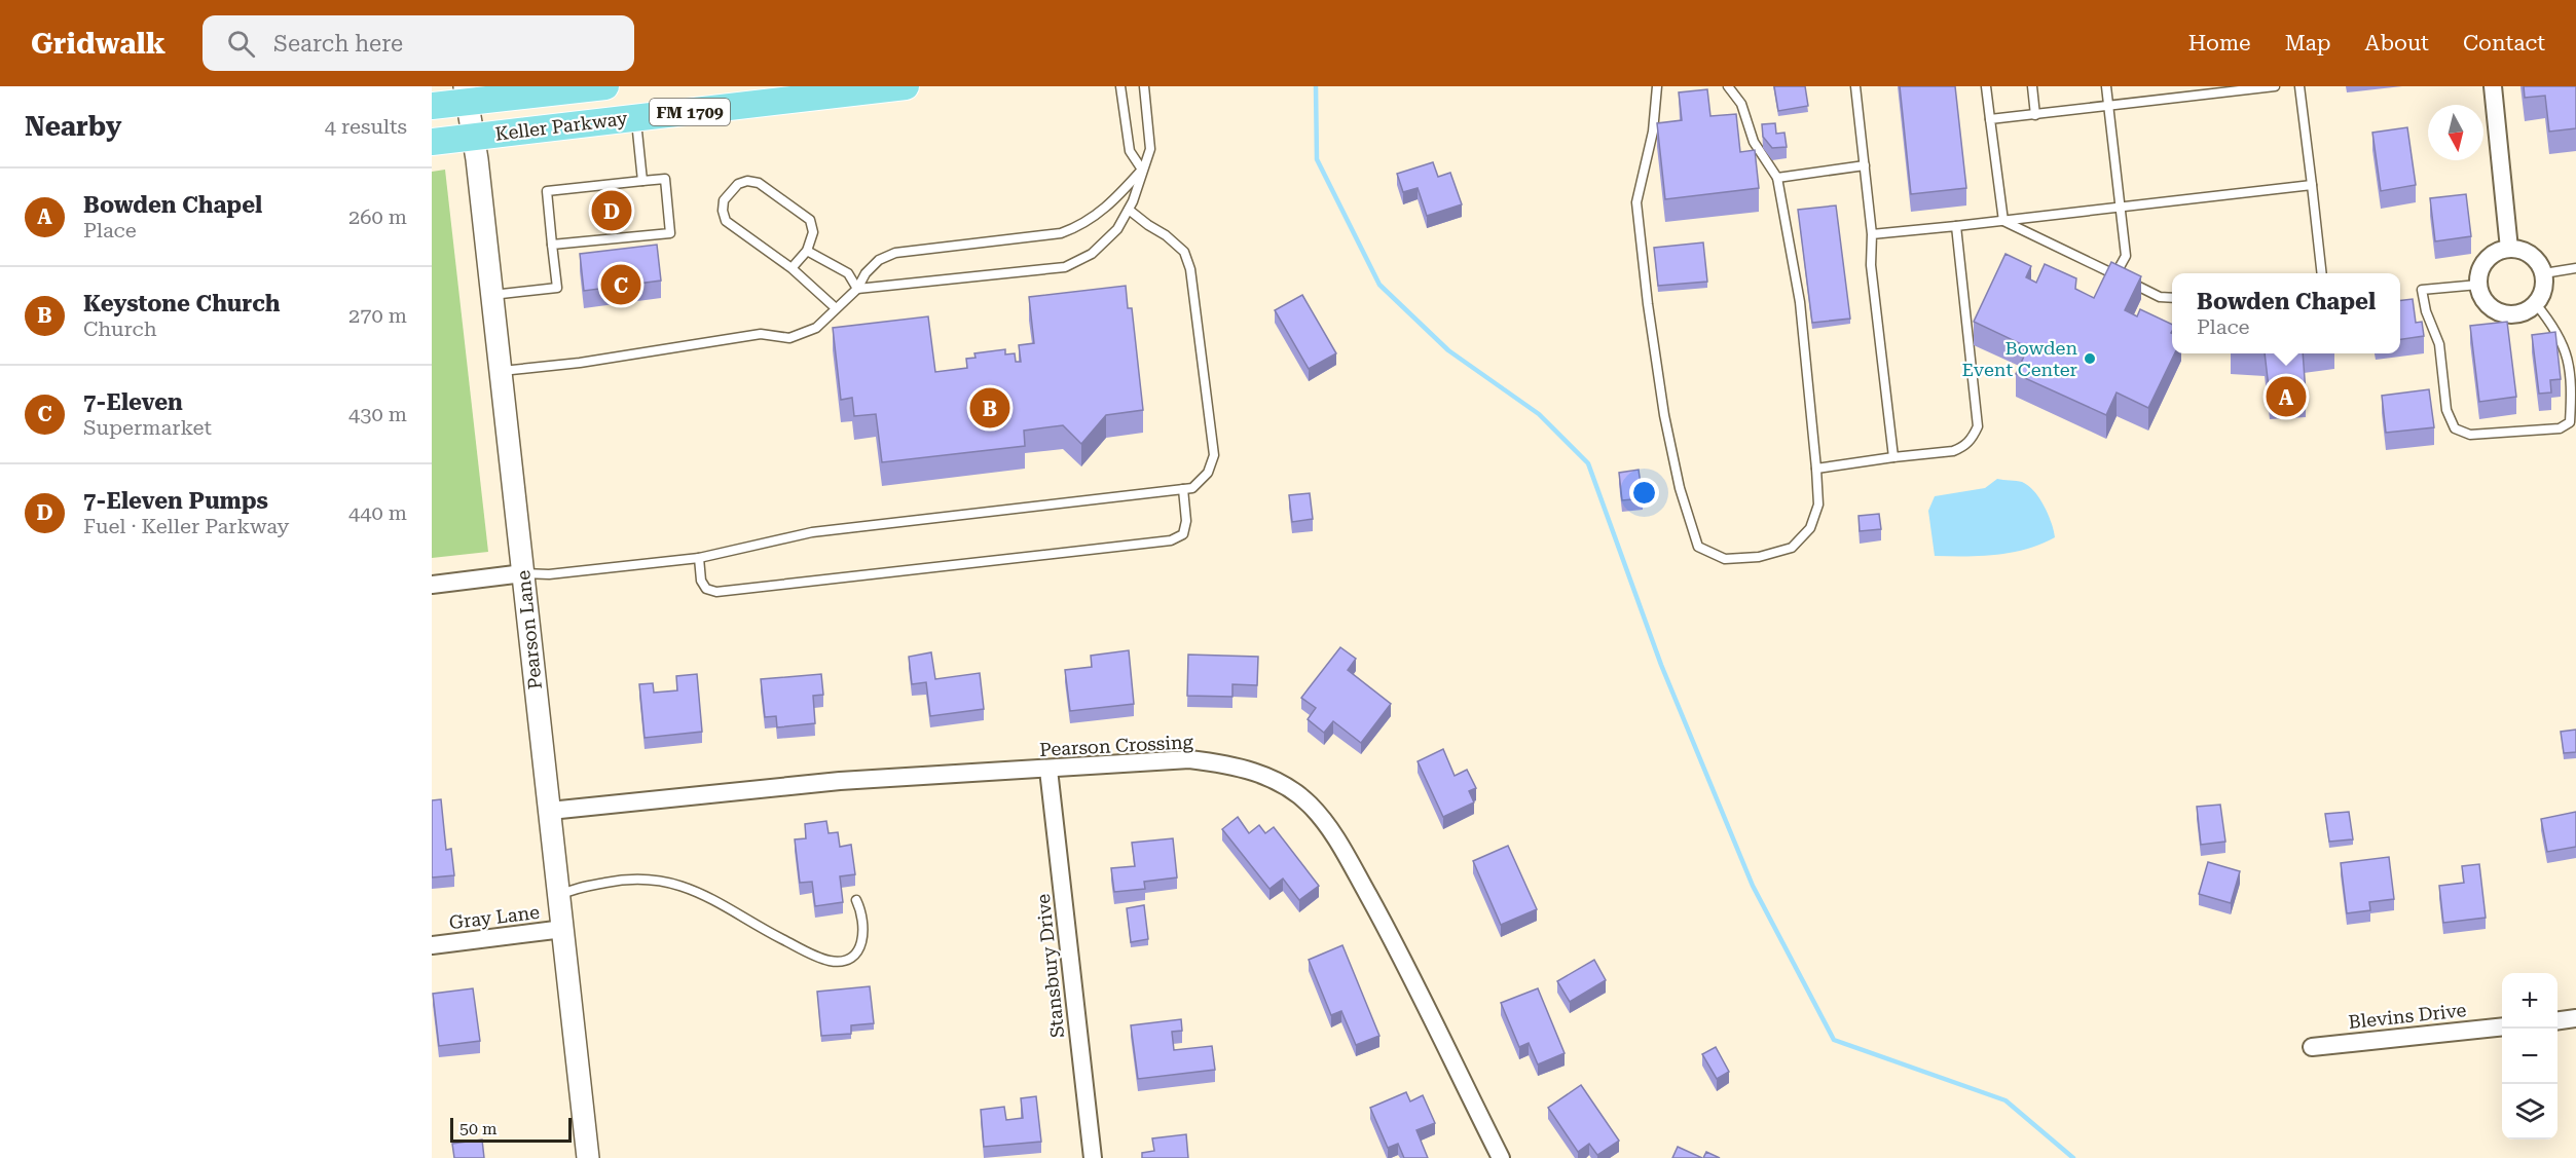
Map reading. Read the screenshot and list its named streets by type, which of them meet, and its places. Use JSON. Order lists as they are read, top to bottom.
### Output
{
  "streets": {
    "main road": ["FM 1709", "Keller Parkway"],
    "street": [
      "Pearson Lane",
      "Pearson Crossing",
      "Gray Lane",
      "Stansbury Drive",
      "Blevins Drive"
    ]
  },
  "crossings": [
    ["FM 1709", "Keller Parkway"],
    ["FM 1709", "Pearson Lane"],
    ["Keller Parkway", "Pearson Lane"],
    ["Pearson Lane", "Pearson Crossing"],
    ["Pearson Lane", "Gray Lane"],
    ["Pearson Crossing", "Stansbury Drive"]
  ],
  "places": ["Bowden Event Center"],
  "scale_bar": "50 m",
  "north": "bottom",
  "page": {
    "header": "Gridwalk",
    "search": "Search here",
    "nav": [
      "Home",
      "Map",
      "About",
      "Contact"
    ],
    "heading": ["Nearby", "4 results"],
    "list": [
      {
        "mark": "A",
        "name": "Bowden Chapel",
        "note": "Place",
        "value": "260 m"
      },
      {
        "mark": "B",
        "name": "Keystone Church",
        "note": "Church",
        "value": "270 m"
      },
      {
        "mark": "C",
        "name": "7-Eleven",
        "note": "Supermarket",
        "value": "430 m"
      },
      {
        "mark": "D",
        "name": "7-Eleven Pumps",
        "note": "Fuel · Keller Parkway",
        "value": "440 m"
      }
    ],
    "pins": [
      "D",
      "C",
      "A",
      "B"
    ],
    "popup": ["Bowden Chapel", "Place"],
    "map_buttons": ["+", "−"],
    "scale": "50 m"
  }
}
